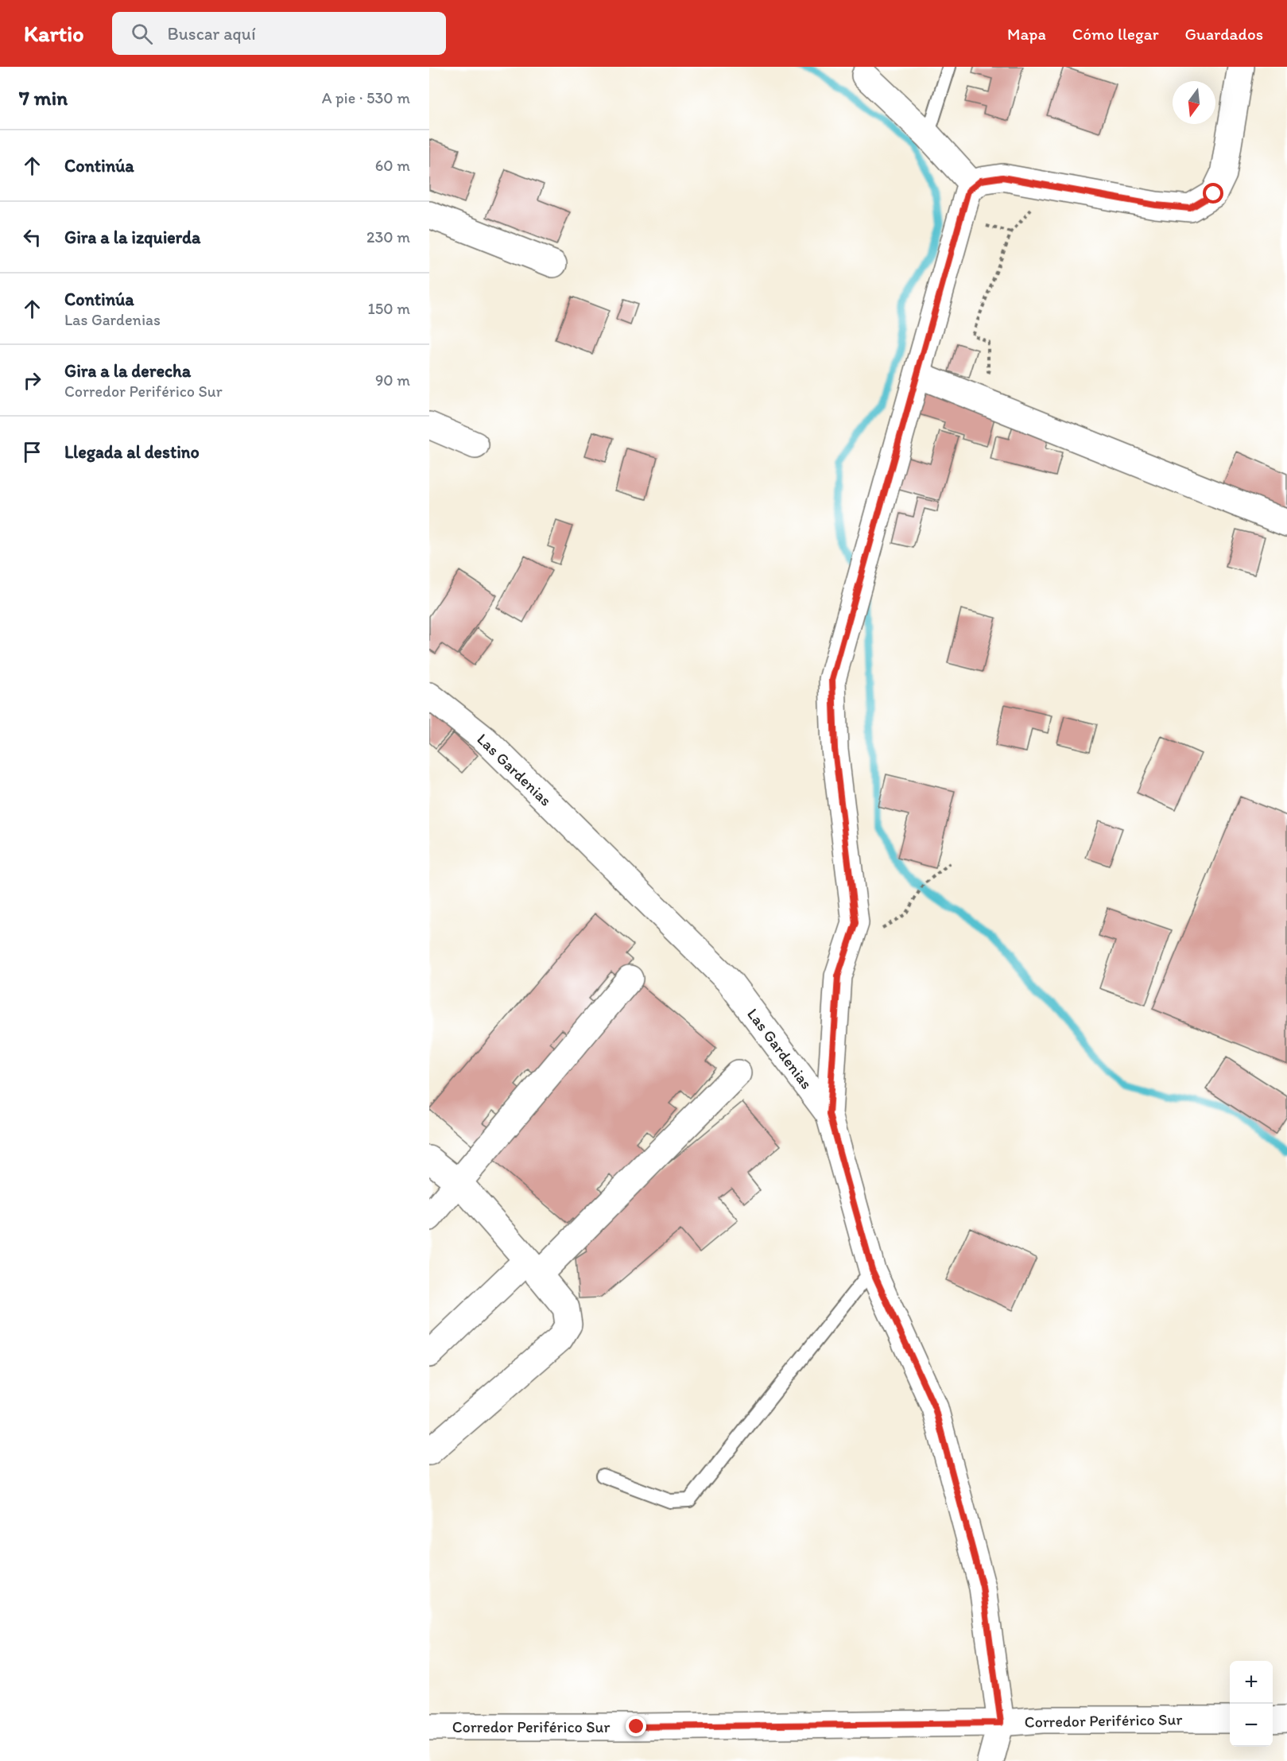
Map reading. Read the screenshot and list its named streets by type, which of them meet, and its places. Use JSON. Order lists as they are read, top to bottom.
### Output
{
  "streets": {
    "street": ["Las Gardenias", "Corredor Periférico Sur"]
  },
  "crossings": [
    ["Las Gardenias", "Corredor Periférico Sur"]
  ],
  "north": "bottom",
  "page": {
    "header": "Kartio",
    "search": "Buscar aquí",
    "nav": ["Mapa", "Cómo llegar", "Guardados"],
    "heading": ["7 min", "A pie · 530 m"],
    "list": [
      ["Continúa", "60 m"],
      ["Gira a la izquierda", "230 m"],
      ["Continúa", "Las Gardenias", "150 m"],
      ["Gira a la derecha", "Corredor Periférico Sur", "90 m"],
      "Llegada al destino"
    ],
    "map_buttons": ["+", "−"]
  }
}
